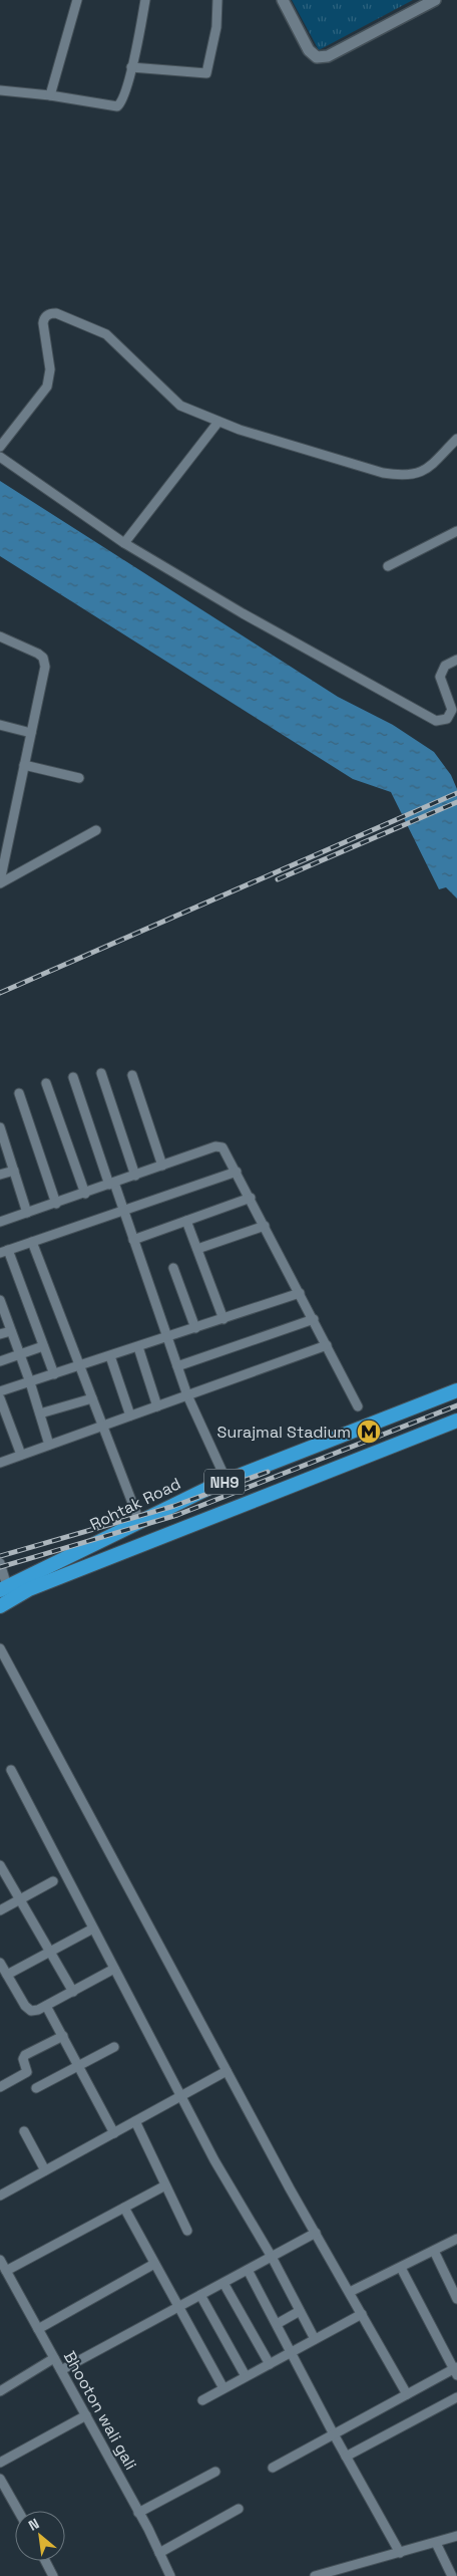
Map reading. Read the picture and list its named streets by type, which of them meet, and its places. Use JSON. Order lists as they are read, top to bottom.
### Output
{
  "streets": {
    "highway": ["NH9", "Rohtak Road"],
    "street": ["Bhooton wali gali"]
  },
  "places": {
    "metro station": ["Surajmal Stadium"]
  },
  "north": "top left"
}
